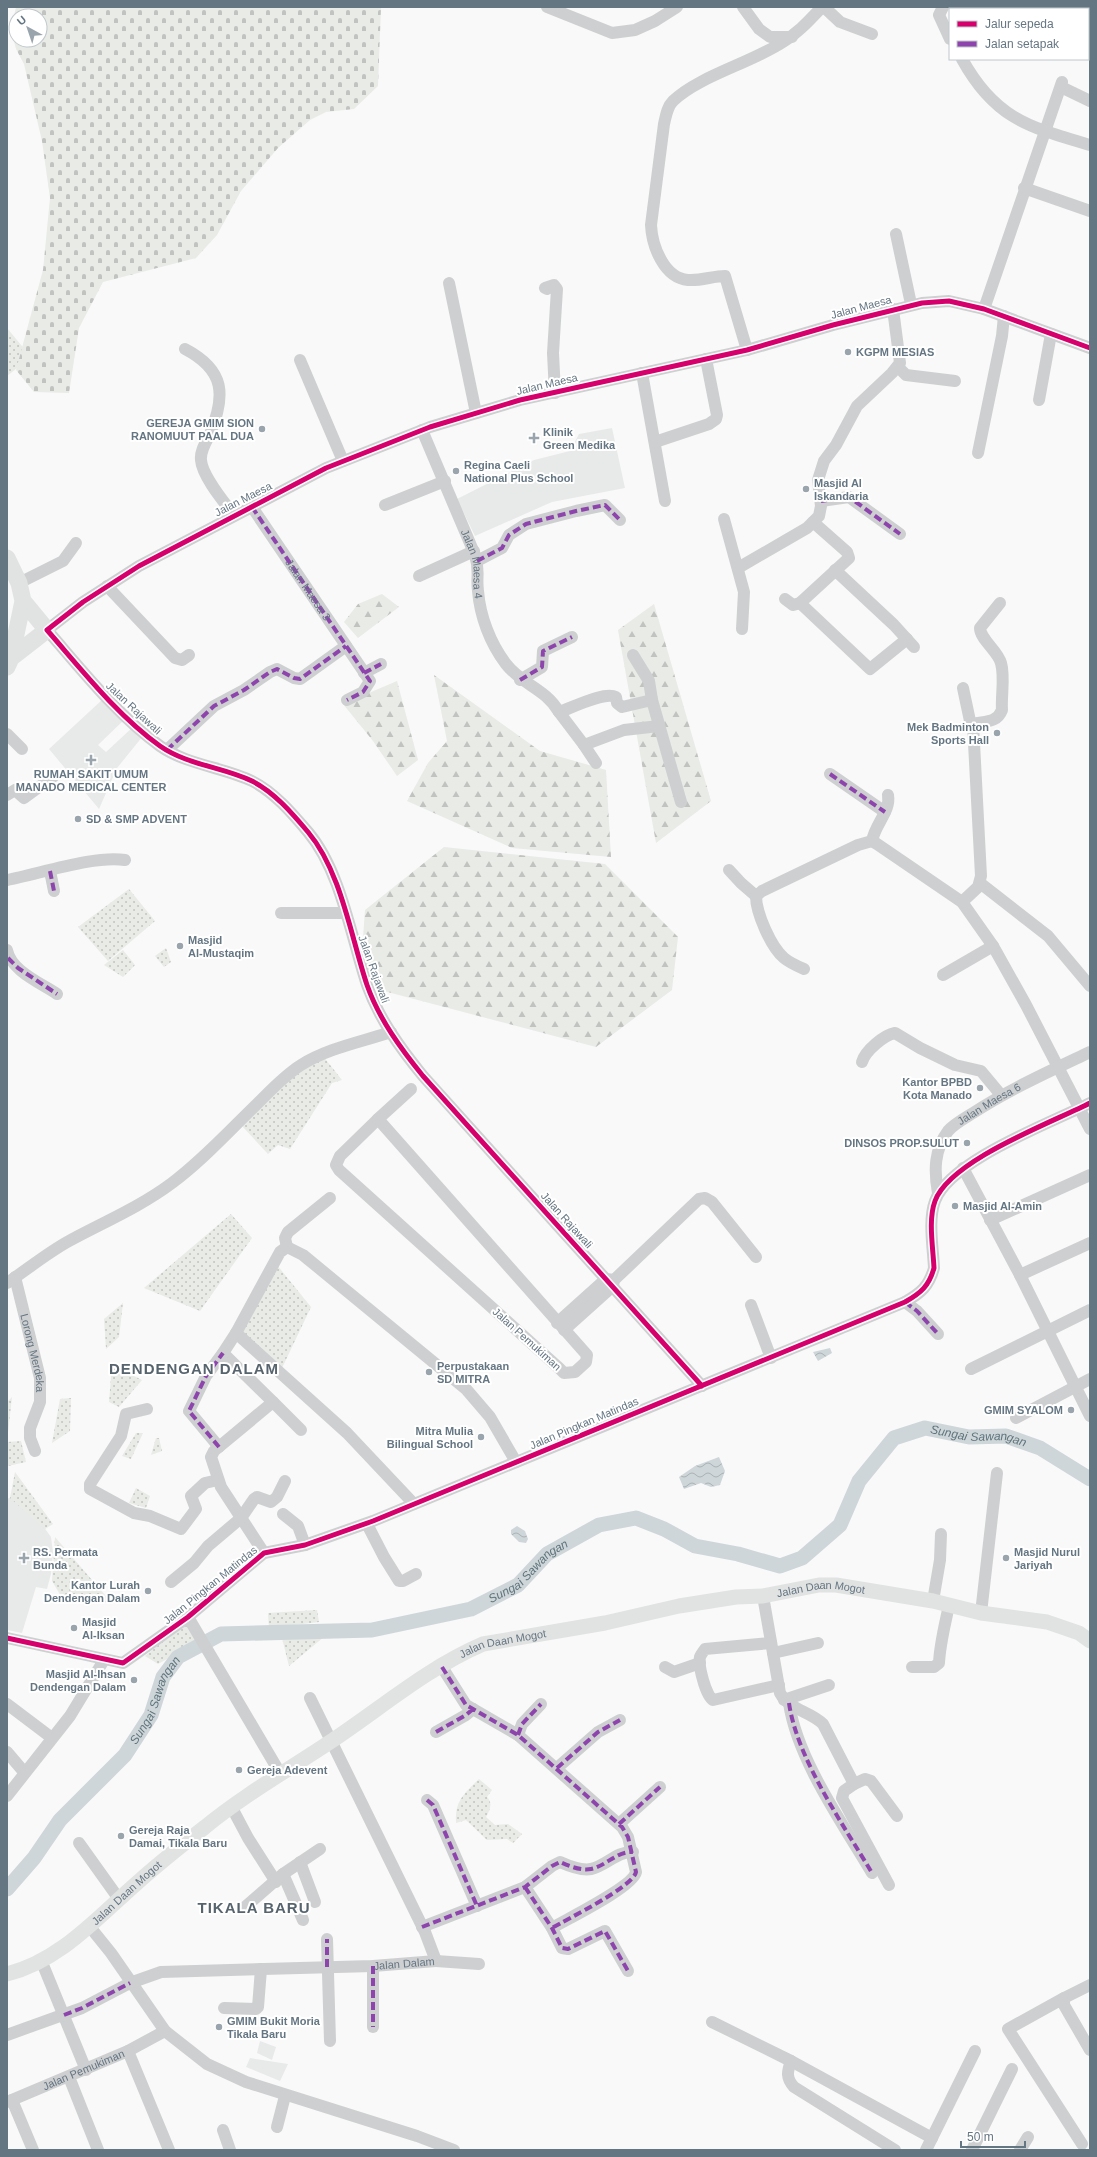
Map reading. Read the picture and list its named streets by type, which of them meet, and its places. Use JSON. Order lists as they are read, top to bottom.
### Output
{
  "streets": {
    "highway": ["Jalan Maesa"],
    "main road": ["Jalan Daan Mogot"],
    "street": [
      "Jalan Maesa 4",
      "Jalan Maesa 3",
      "Jalan Rajawali",
      "Jalan Maesa 6",
      "Jalan Pemukiman",
      "Lorong Merdeka",
      "Jalan Pingkan Matindas",
      "Jalan Dalam"
    ]
  },
  "crossings": [
    ["Jalan Maesa", "Jalan Maesa 4"],
    ["Jalan Maesa", "Jalan Maesa 3"],
    ["Jalan Maesa", "Jalan Rajawali"],
    ["Jalan Rajawali", "Jalan Pingkan Matindas"],
    ["Jalan Maesa 6", "Jalan Pingkan Matindas"],
    ["Jalan Daan Mogot", "Jalan Dalam"]
  ],
  "districts": ["DENDENGAN DALAM", "TIKALA BARU"],
  "water": ["Sungai Sawangan"],
  "places": {
    "other": [
      "KGPM MESIAS",
      "GEREJA GMIM SION RANOMUUT PAAL DUA",
      "Regina Caeli National Plus School",
      "Masjid Al Iskandaria",
      "Mek Badminton Sports Hall",
      "SD & SMP ADVENT",
      "Masjid Al-Mustaqim",
      "Kantor BPBD Kota Manado",
      "DINSOS PROP.SULUT",
      "Masjid Al-Amin",
      "Perpustakaan SD MITRA",
      "GMIM SYALOM",
      "Mitra Mulia Bilingual School",
      "Masjid Nurul Jariyah",
      "Kantor Lurah Dendengan Dalam",
      "Masjid Al-Iksan",
      "Masjid Al-Ihsan Dendengan Dalam",
      "Gereja Adevent",
      "Gereja Raja Damai, Tikala Baru",
      "GMIM Bukit Moria Tikala Baru"
    ],
    "health": ["Klinik Green Medika", "RUMAH SAKIT UMUM MANADO MEDICAL CENTER", "RS. Permata Bunda"]
  },
  "legend": ["Jalur sepeda", "Jalan setapak"],
  "scale_bar": "50 m",
  "north": "top left"
}
